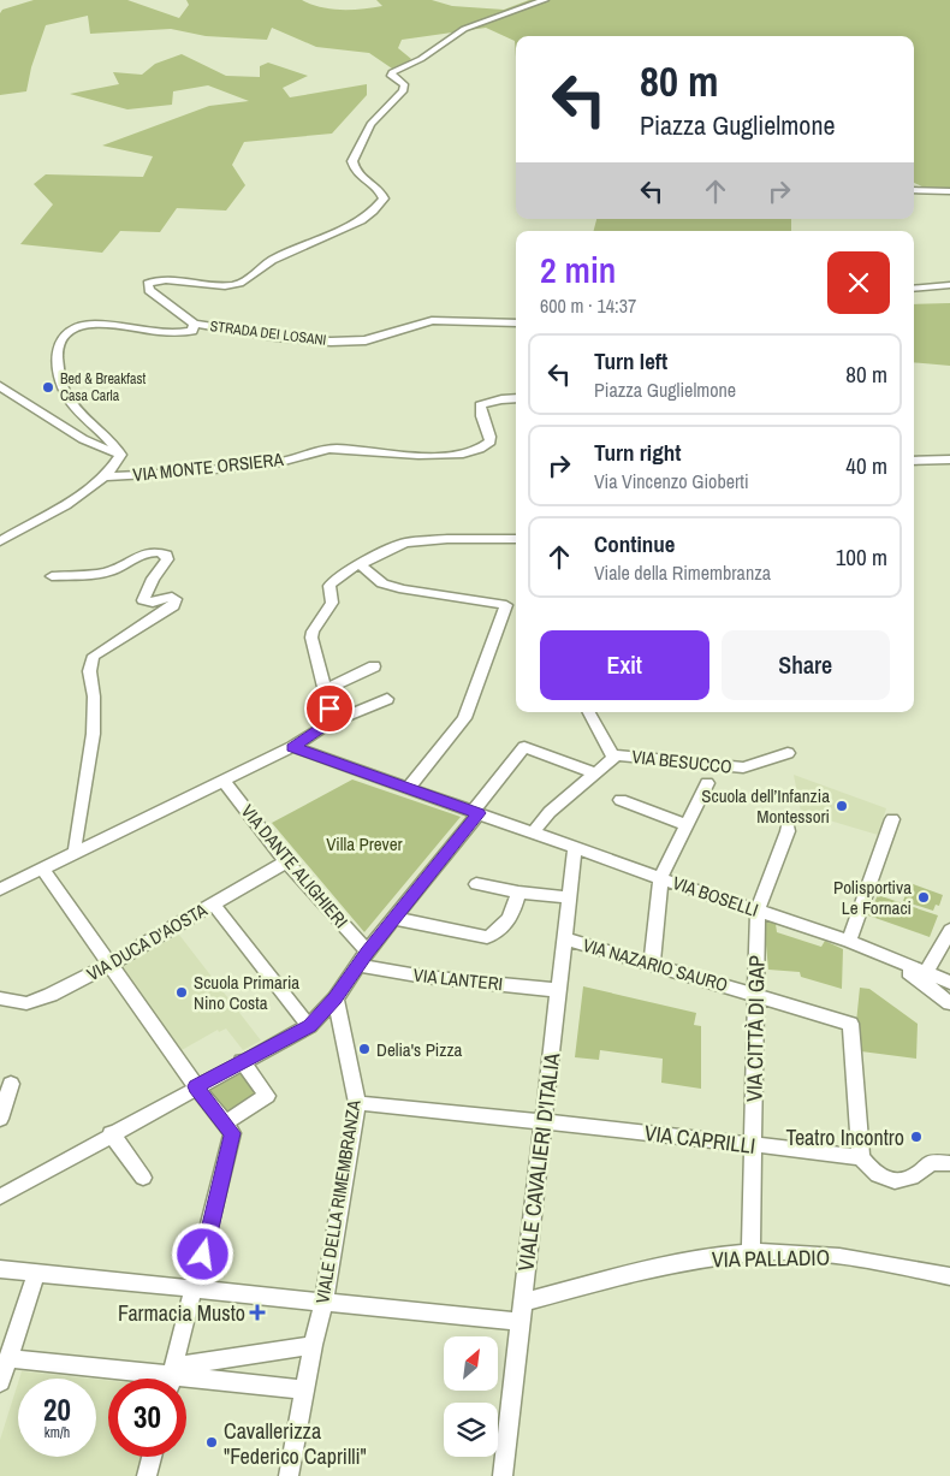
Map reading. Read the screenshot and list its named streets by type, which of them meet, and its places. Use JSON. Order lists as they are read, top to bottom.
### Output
{
  "streets": {
    "street": [
      "STRADA DEI LOSANI",
      "VIA MONTE ORSIERA",
      "VIA BESUCCO",
      "VIA DANTE ALIGHIERI",
      "VIA BOSELLI",
      "VIA DUCA D'AOSTA",
      "VIA NAZARIO SAURO",
      "VIA LANTERI",
      "VIA CITTÀ DI GAP",
      "VIA CAPRILLI",
      "VIALE CAVALIERI D'ITALIA",
      "VIALE DELLA RIMEMBRANZA",
      "VIA PALLADIO"
    ]
  },
  "crossings": [
    ["VIA BESUCCO", "VIA BOSELLI"],
    ["VIA DANTE ALIGHIERI", "VIA DUCA D'AOSTA"],
    ["VIA DANTE ALIGHIERI", "VIA LANTERI"],
    ["VIA BOSELLI", "VIA CITTÀ DI GAP"],
    ["VIA BOSELLI", "VIALE CAVALIERI D'ITALIA"],
    ["VIA NAZARIO SAURO", "VIA CITTÀ DI GAP"],
    ["VIA NAZARIO SAURO", "VIA CAPRILLI"],
    ["VIA NAZARIO SAURO", "VIALE CAVALIERI D'ITALIA"],
    ["VIA LANTERI", "VIALE CAVALIERI D'ITALIA"],
    ["VIA CITTÀ DI GAP", "VIA CAPRILLI"],
    ["VIA CITTÀ DI GAP", "VIA PALLADIO"],
    ["VIA CAPRILLI", "VIALE CAVALIERI D'ITALIA"],
    ["VIA CAPRILLI", "VIALE DELLA RIMEMBRANZA"],
    ["VIALE CAVALIERI D'ITALIA", "VIA PALLADIO"]
  ],
  "parks": ["Villa Prever"],
  "places": {
    "other": [
      "Bed & Breakfast Casa Carla",
      "Scuola dell’Infanzia Montessori",
      "Polisportiva Le Fornaci",
      "Scuola Primaria Nino Costa",
      "Delia's Pizza",
      "Teatro Incontro",
      "Cavallerizza \"Federico Caprilli\""
    ],
    "health": ["Farmacia Musto"]
  },
  "north": "top right",
  "page": {
    "turn": ["80 m", "Piazza Guglielmone"],
    "heading": ["2 min", "600 m · 14:37"],
    "list": [
      {
        "name": "Turn left",
        "note": "Piazza Guglielmone",
        "value": "80 m"
      },
      {
        "name": "Turn right",
        "note": "Via Vincenzo Gioberti",
        "value": "40 m"
      },
      {
        "name": "Continue",
        "note": "Viale della Rimembranza",
        "value": "100 m"
      }
    ],
    "buttons": ["Exit", "Share"],
    "speed": "20 km/h",
    "limit": "30"
  }
}
